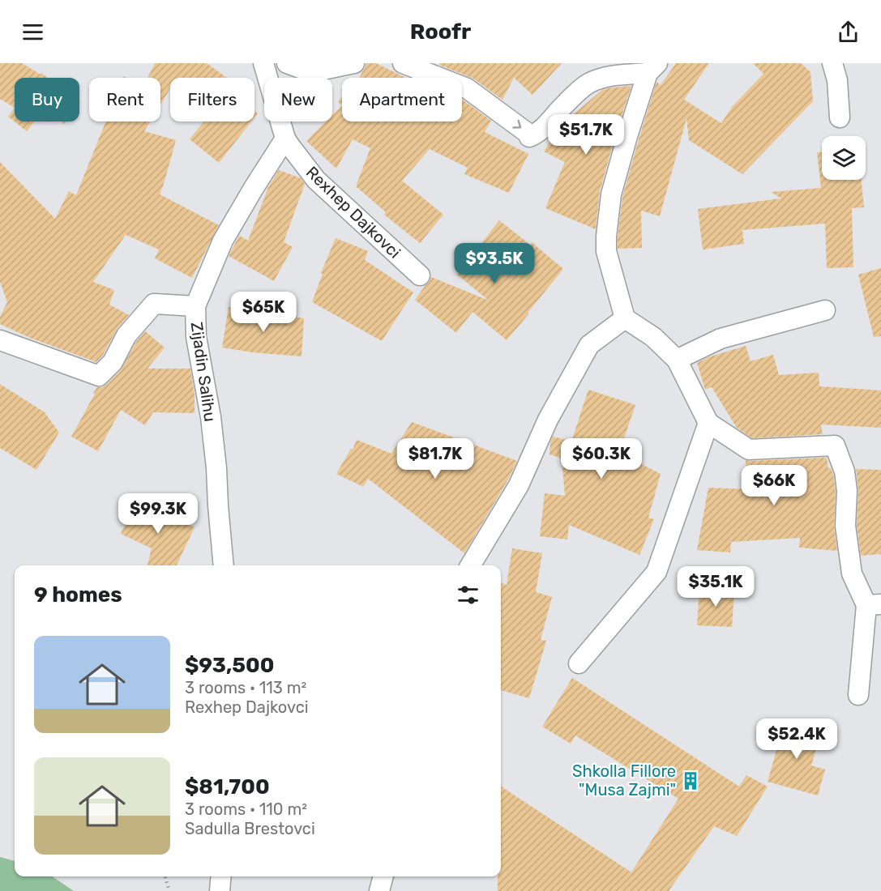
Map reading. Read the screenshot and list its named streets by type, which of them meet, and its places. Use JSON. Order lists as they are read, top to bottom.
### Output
{
  "streets": {
    "street": ["Rexhep Dajkovci", "Zijadin Salihu"]
  },
  "crossings": [
    ["Rexhep Dajkovci", "Zijadin Salihu"]
  ],
  "places": {
    "building": ["Shkolla Fillore \"Musa Zajmi\""]
  },
  "page": {
    "header": "Roofr",
    "chip": [
      "Buy",
      "Rent",
      "Filters",
      "New",
      "Apartment"
    ],
    "price": [
      "$51.7K",
      "$93.5K",
      "$65K",
      "$81.7K",
      "$60.3K",
      "$66K",
      "$99.3K",
      "$35.1K",
      "$52.4K"
    ],
    "heading": "9 homes",
    "list": [
      {
        "name": "$93,500",
        "note": "3 rooms · 113 m² · Rexhep Dajkovci"
      },
      {
        "name": "$81,700",
        "note": "3 rooms · 110 m² · Sadulla Brestovci"
      }
    ]
  }
}
